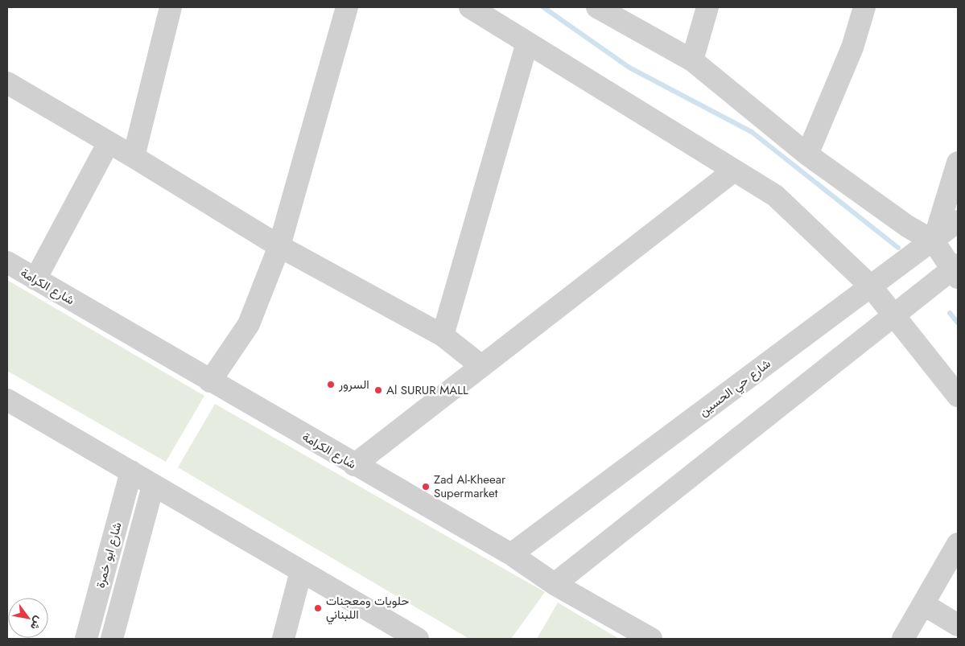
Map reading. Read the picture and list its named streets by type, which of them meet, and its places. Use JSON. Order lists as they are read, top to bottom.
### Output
{
  "streets": {
    "street": ["شارع الكرامة", "شارع حي الحسين", "شارع ابو خمرة"]
  },
  "crossings": [
    ["شارع الكرامة", "شارع حي الحسين"]
  ],
  "places": [
    "السرور",
    "Al SURUR MALL",
    "Zad Al-Kheear Supermarket",
    "حلويات ومعجنات اللبناني"
  ],
  "north": "bottom right"
}
